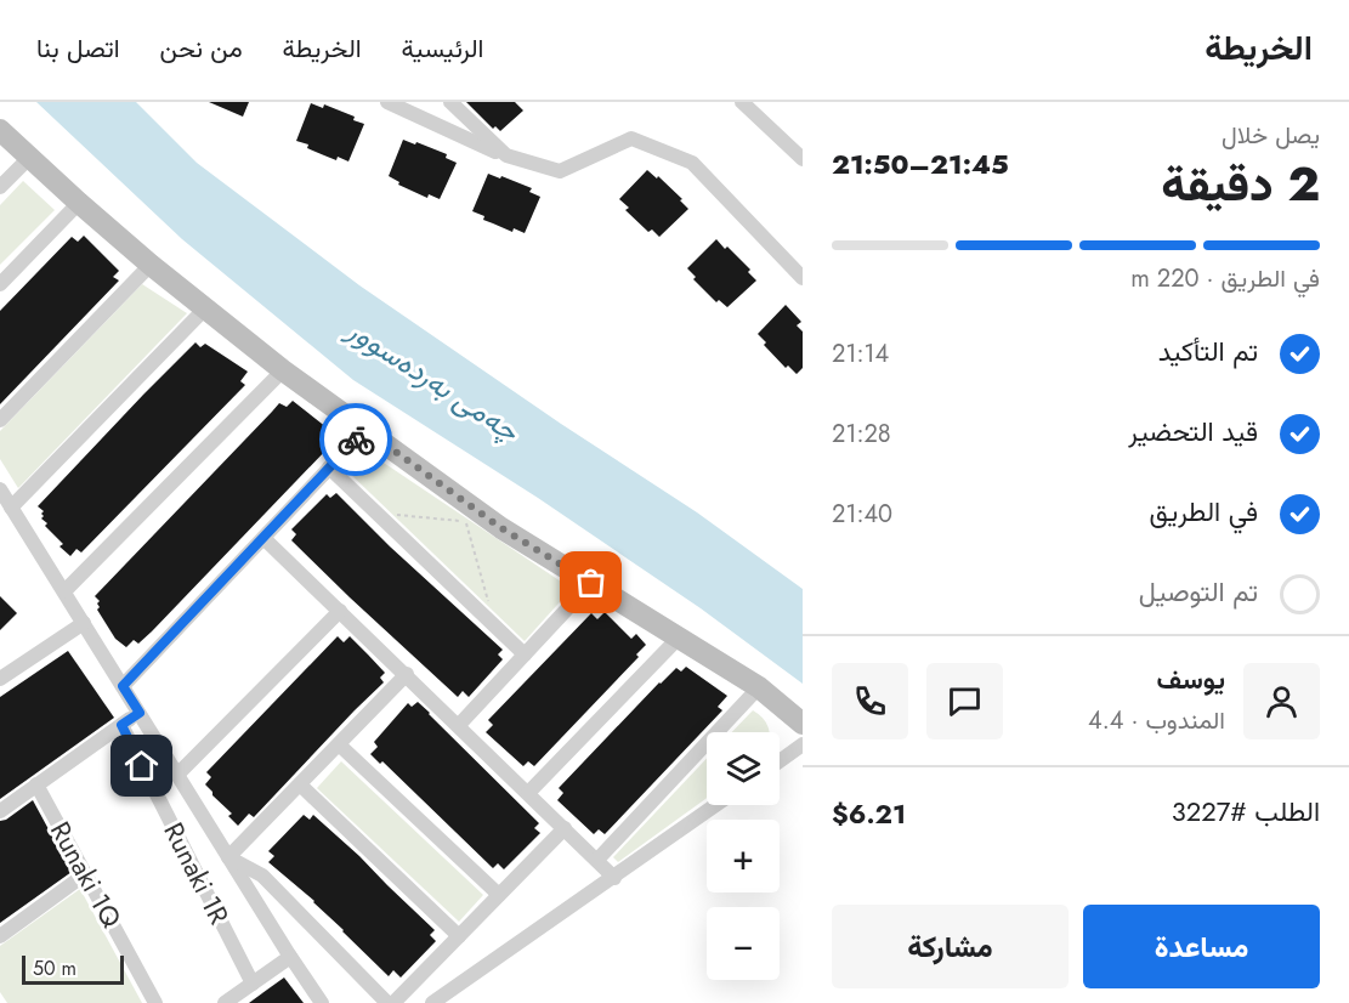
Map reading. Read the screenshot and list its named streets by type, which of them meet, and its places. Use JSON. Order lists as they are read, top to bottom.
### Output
{
  "streets": {
    "street": ["Runaki 1R", "Runaki 1Q"]
  },
  "water": ["چەمی بەردەسوور"],
  "scale_bar": "50 m",
  "page": {
    "header": "الخريطة",
    "nav": [
      "الرئيسية",
      "الخريطة",
      "من نحن",
      "اتصل بنا"
    ],
    "heading": ["2 دقيقة", "يصل خلال", "21:45–21:50"],
    "panel": [
      "يوسف",
      "المندوب · 4.4",
      "الطلب #3227",
      "$6.21"
    ],
    "bar": "في الطريق · 220 m",
    "list": [
      ["تم التأكيد", "21:14"],
      ["قيد التحضير", "21:28"],
      ["في الطريق", "21:40"],
      "تم التوصيل"
    ],
    "map_buttons": ["+", "−"],
    "buttons": ["مساعدة", "مشاركة"],
    "scale": "50 m"
  }
}
